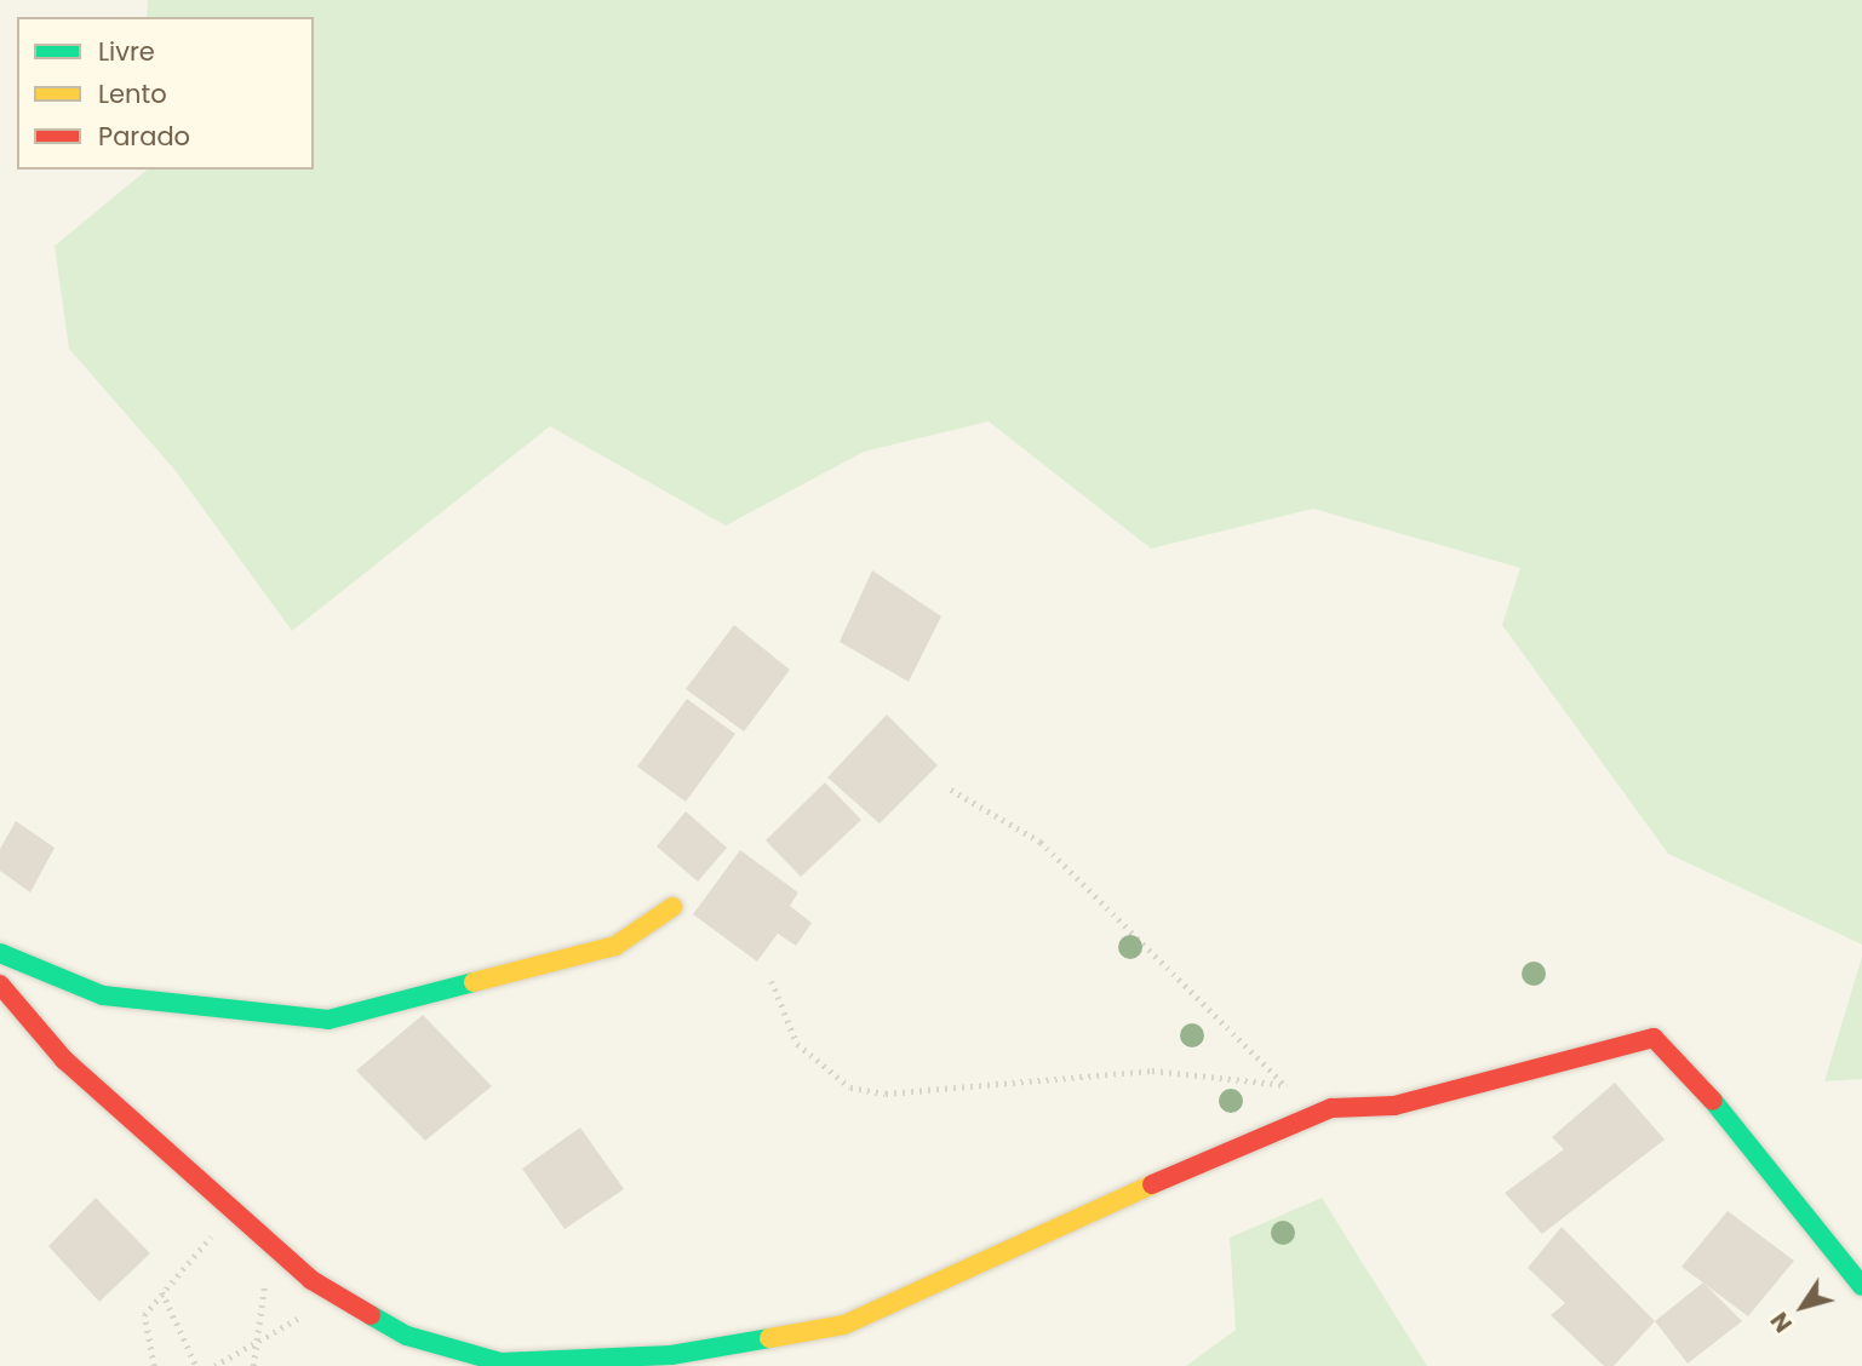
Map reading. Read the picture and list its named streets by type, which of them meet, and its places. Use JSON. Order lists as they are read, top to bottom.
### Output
{
  "legend": ["Livre", "Lento", "Parado"],
  "north": "bottom left"
}
